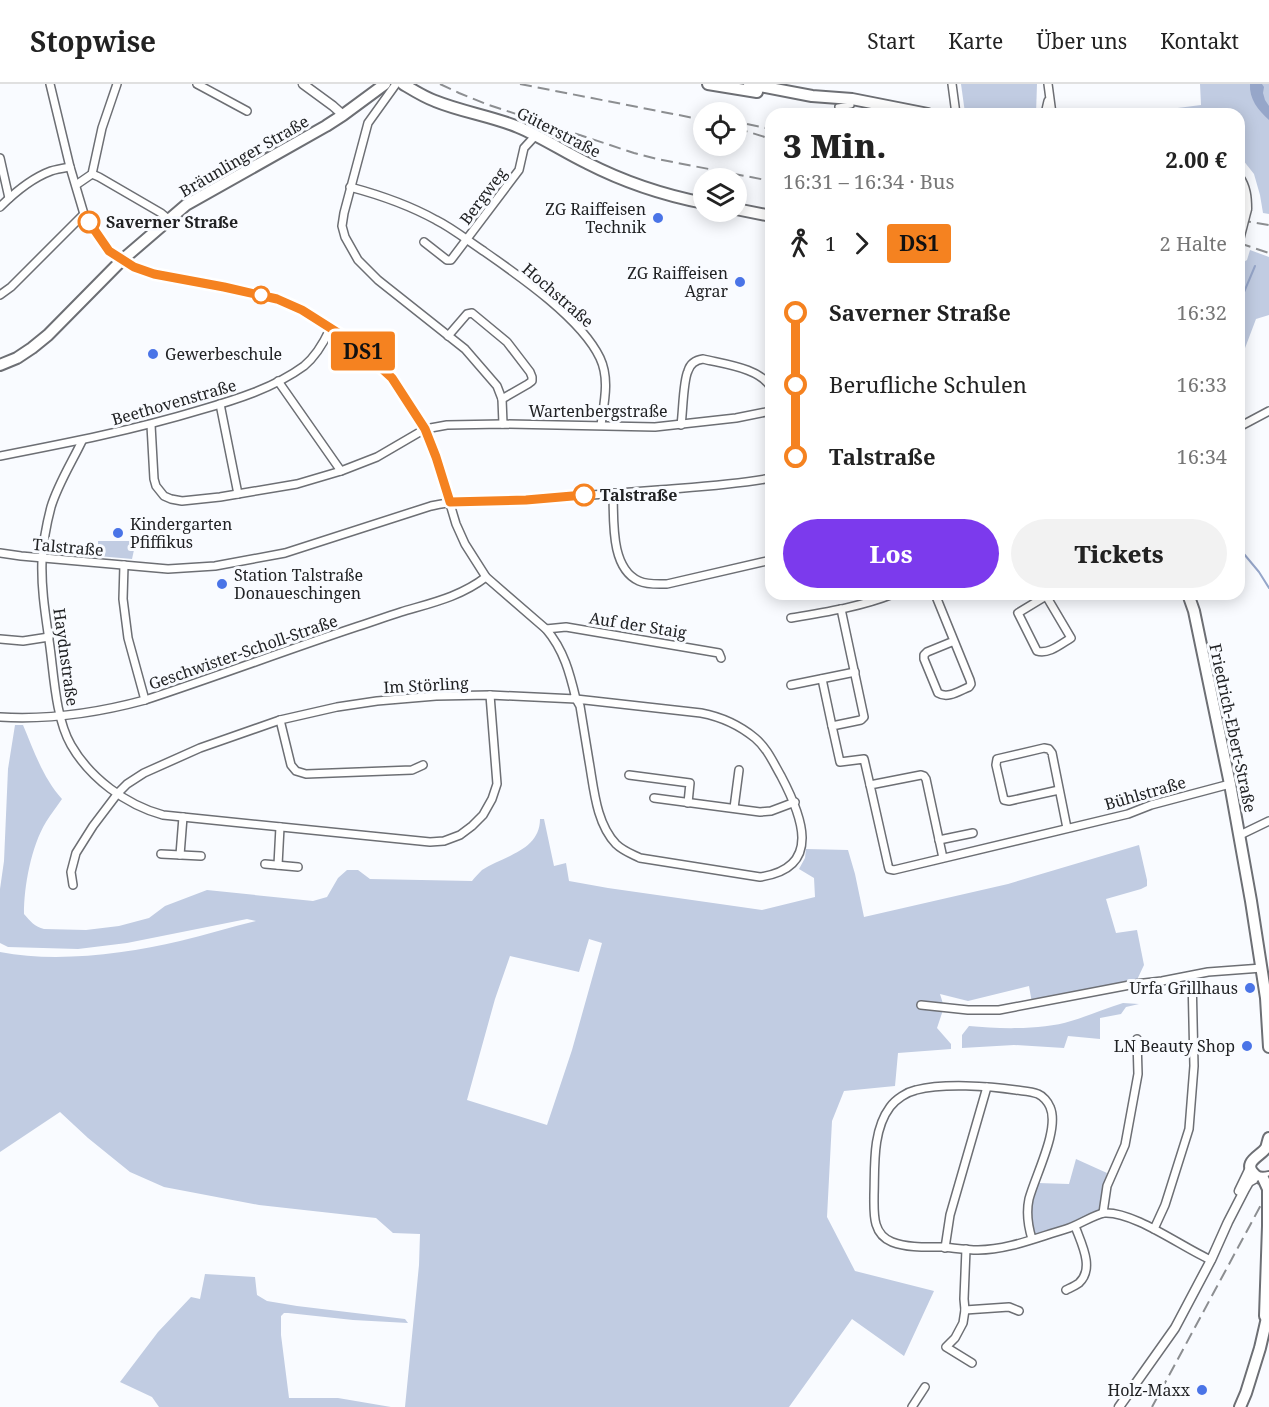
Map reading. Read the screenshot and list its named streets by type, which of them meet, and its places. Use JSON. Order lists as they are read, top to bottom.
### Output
{
  "streets": {
    "main road": ["Güterstraße", "Bräunlinger Straße", "Friedrich-Ebert-Straße"],
    "street": [
      "Bergweg",
      "Hochstraße",
      "Beethovenstraße",
      "Wartenbergstraße",
      "Talstraße",
      "Auf der Staig",
      "Geschwister-Scholl-Straße",
      "Haydnstraße",
      "Im Störling",
      "Bühlstraße"
    ]
  },
  "crossings": [
    ["Güterstraße", "Bergweg"],
    ["Bräunlinger Straße", "Im Störling"],
    ["Bergweg", "Hochstraße"],
    ["Hochstraße", "Wartenbergstraße"],
    ["Beethovenstraße", "Haydnstraße"],
    ["Beethovenstraße", "Im Störling"],
    ["Wartenbergstraße", "Im Störling"],
    ["Talstraße", "Haydnstraße"],
    ["Talstraße", "Im Störling"],
    ["Auf der Staig", "Im Störling"],
    ["Geschwister-Scholl-Straße", "Haydnstraße"],
    ["Geschwister-Scholl-Straße", "Im Störling"],
    ["Haydnstraße", "Im Störling"],
    ["Friedrich-Ebert-Straße", "Bühlstraße"]
  ],
  "places": [
    "ZG Raiffeisen Technik",
    "Saverner Straße",
    "ZG Raiffeisen Agrar",
    "Gewerbeschule",
    "Talstraße",
    "Kindergarten Pfiffikus",
    "Station Talstraße Donaueschingen",
    "Urfa Grillhaus",
    "LN Beauty Shop",
    "Holz-Maxx"
  ],
  "lines": ["bus line DS1"],
  "page": {
    "header": "Stopwise",
    "nav": [
      "Start",
      "Karte",
      "Über uns",
      "Kontakt"
    ],
    "on_map": "DS1",
    "heading": ["3 Min.", "16:31 – 16:34 · Bus", "2.00 €"],
    "legs": ["1", "DS1", "2 Halte"],
    "list": [
      {
        "name": "Saverner Straße",
        "value": "16:32"
      },
      {
        "name": "Berufliche Schulen",
        "value": "16:33"
      },
      {
        "name": "Talstraße",
        "value": "16:34"
      }
    ],
    "buttons": ["Los", "Tickets"]
  }
}
